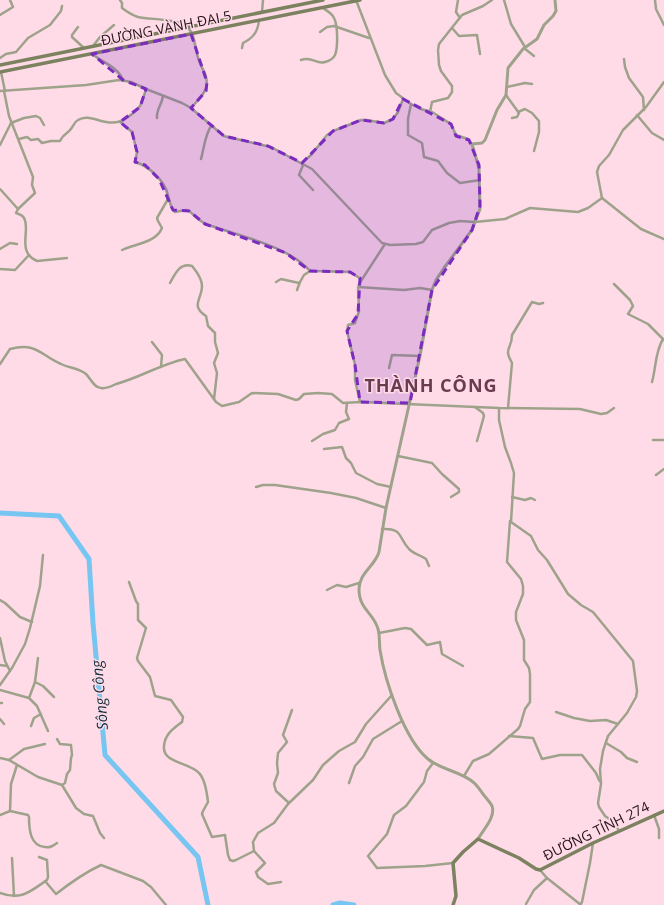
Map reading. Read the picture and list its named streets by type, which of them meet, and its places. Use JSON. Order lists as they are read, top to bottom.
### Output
{
  "streets": {
    "main road": ["ĐƯỜNG VÀNH ĐAI 5", "ĐƯỜNG TỈNH 274"]
  },
  "districts": ["THÀNH CÔNG"],
  "water": ["Sông Công"]
}
